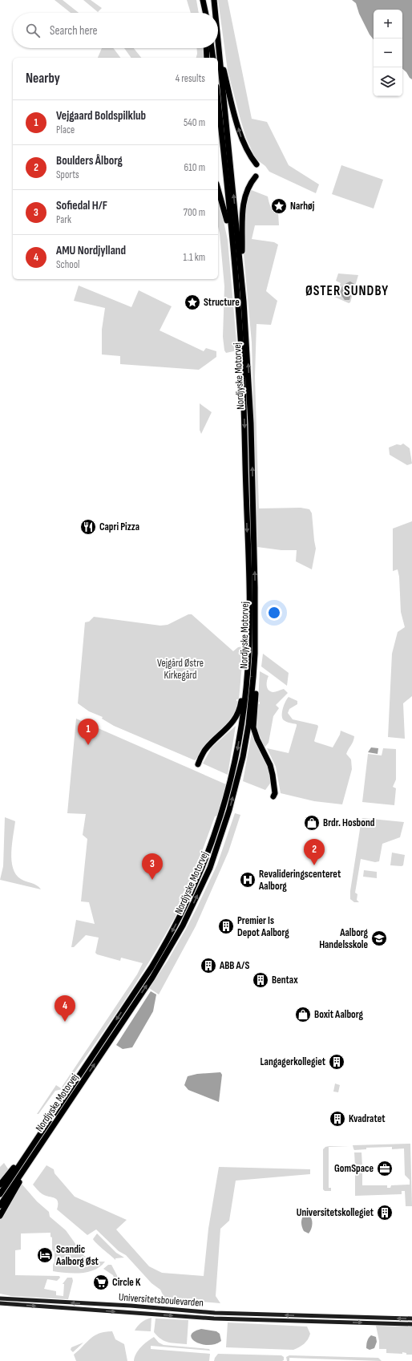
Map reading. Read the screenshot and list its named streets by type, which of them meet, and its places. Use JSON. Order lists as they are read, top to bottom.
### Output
{
  "streets": {
    "highway": ["Nordjyske Motorvej"],
    "main road": ["Universitetsboulevarden"]
  },
  "districts": ["ØSTER SUNDBY"],
  "parks": ["Vejgård Østre Kirkegård"],
  "places": {
    "place": ["Narhøj", "Structure"],
    "restaurant": ["Capri Pizza"],
    "shop": ["Brdr. Hosbond", "Boxit Aalborg"],
    "hospital": ["Revalideringscenteret Aalborg"],
    "building": [
      "Premier Is Depot Aalborg",
      "ABB A/S",
      "Bentax",
      "Langagerkollegiet",
      "Kvadratet",
      "Universitetskollegiet"
    ],
    "school or university": ["Aalborg Handelsskole"],
    "office": ["GomSpace"],
    "hotel": ["Scandic Aalborg Øst"],
    "supermarket": ["Circle K"]
  },
  "page": {
    "map_buttons": ["+", "−"],
    "search": "Search here",
    "heading": ["Nearby", "4 results"],
    "list": [
      {
        "mark": "1",
        "name": "Vejgaard Boldspilklub",
        "note": "Place",
        "value": "540 m"
      },
      {
        "mark": "2",
        "name": "Boulders Ålborg",
        "note": "Sports",
        "value": "610 m"
      },
      {
        "mark": "3",
        "name": "Sofiedal H/F",
        "note": "Park",
        "value": "700 m"
      },
      {
        "mark": "4",
        "name": "AMU Nordjylland",
        "note": "School",
        "value": "1.1 km"
      }
    ],
    "pins": [
      "1",
      "2",
      "3",
      "4"
    ]
  }
}
